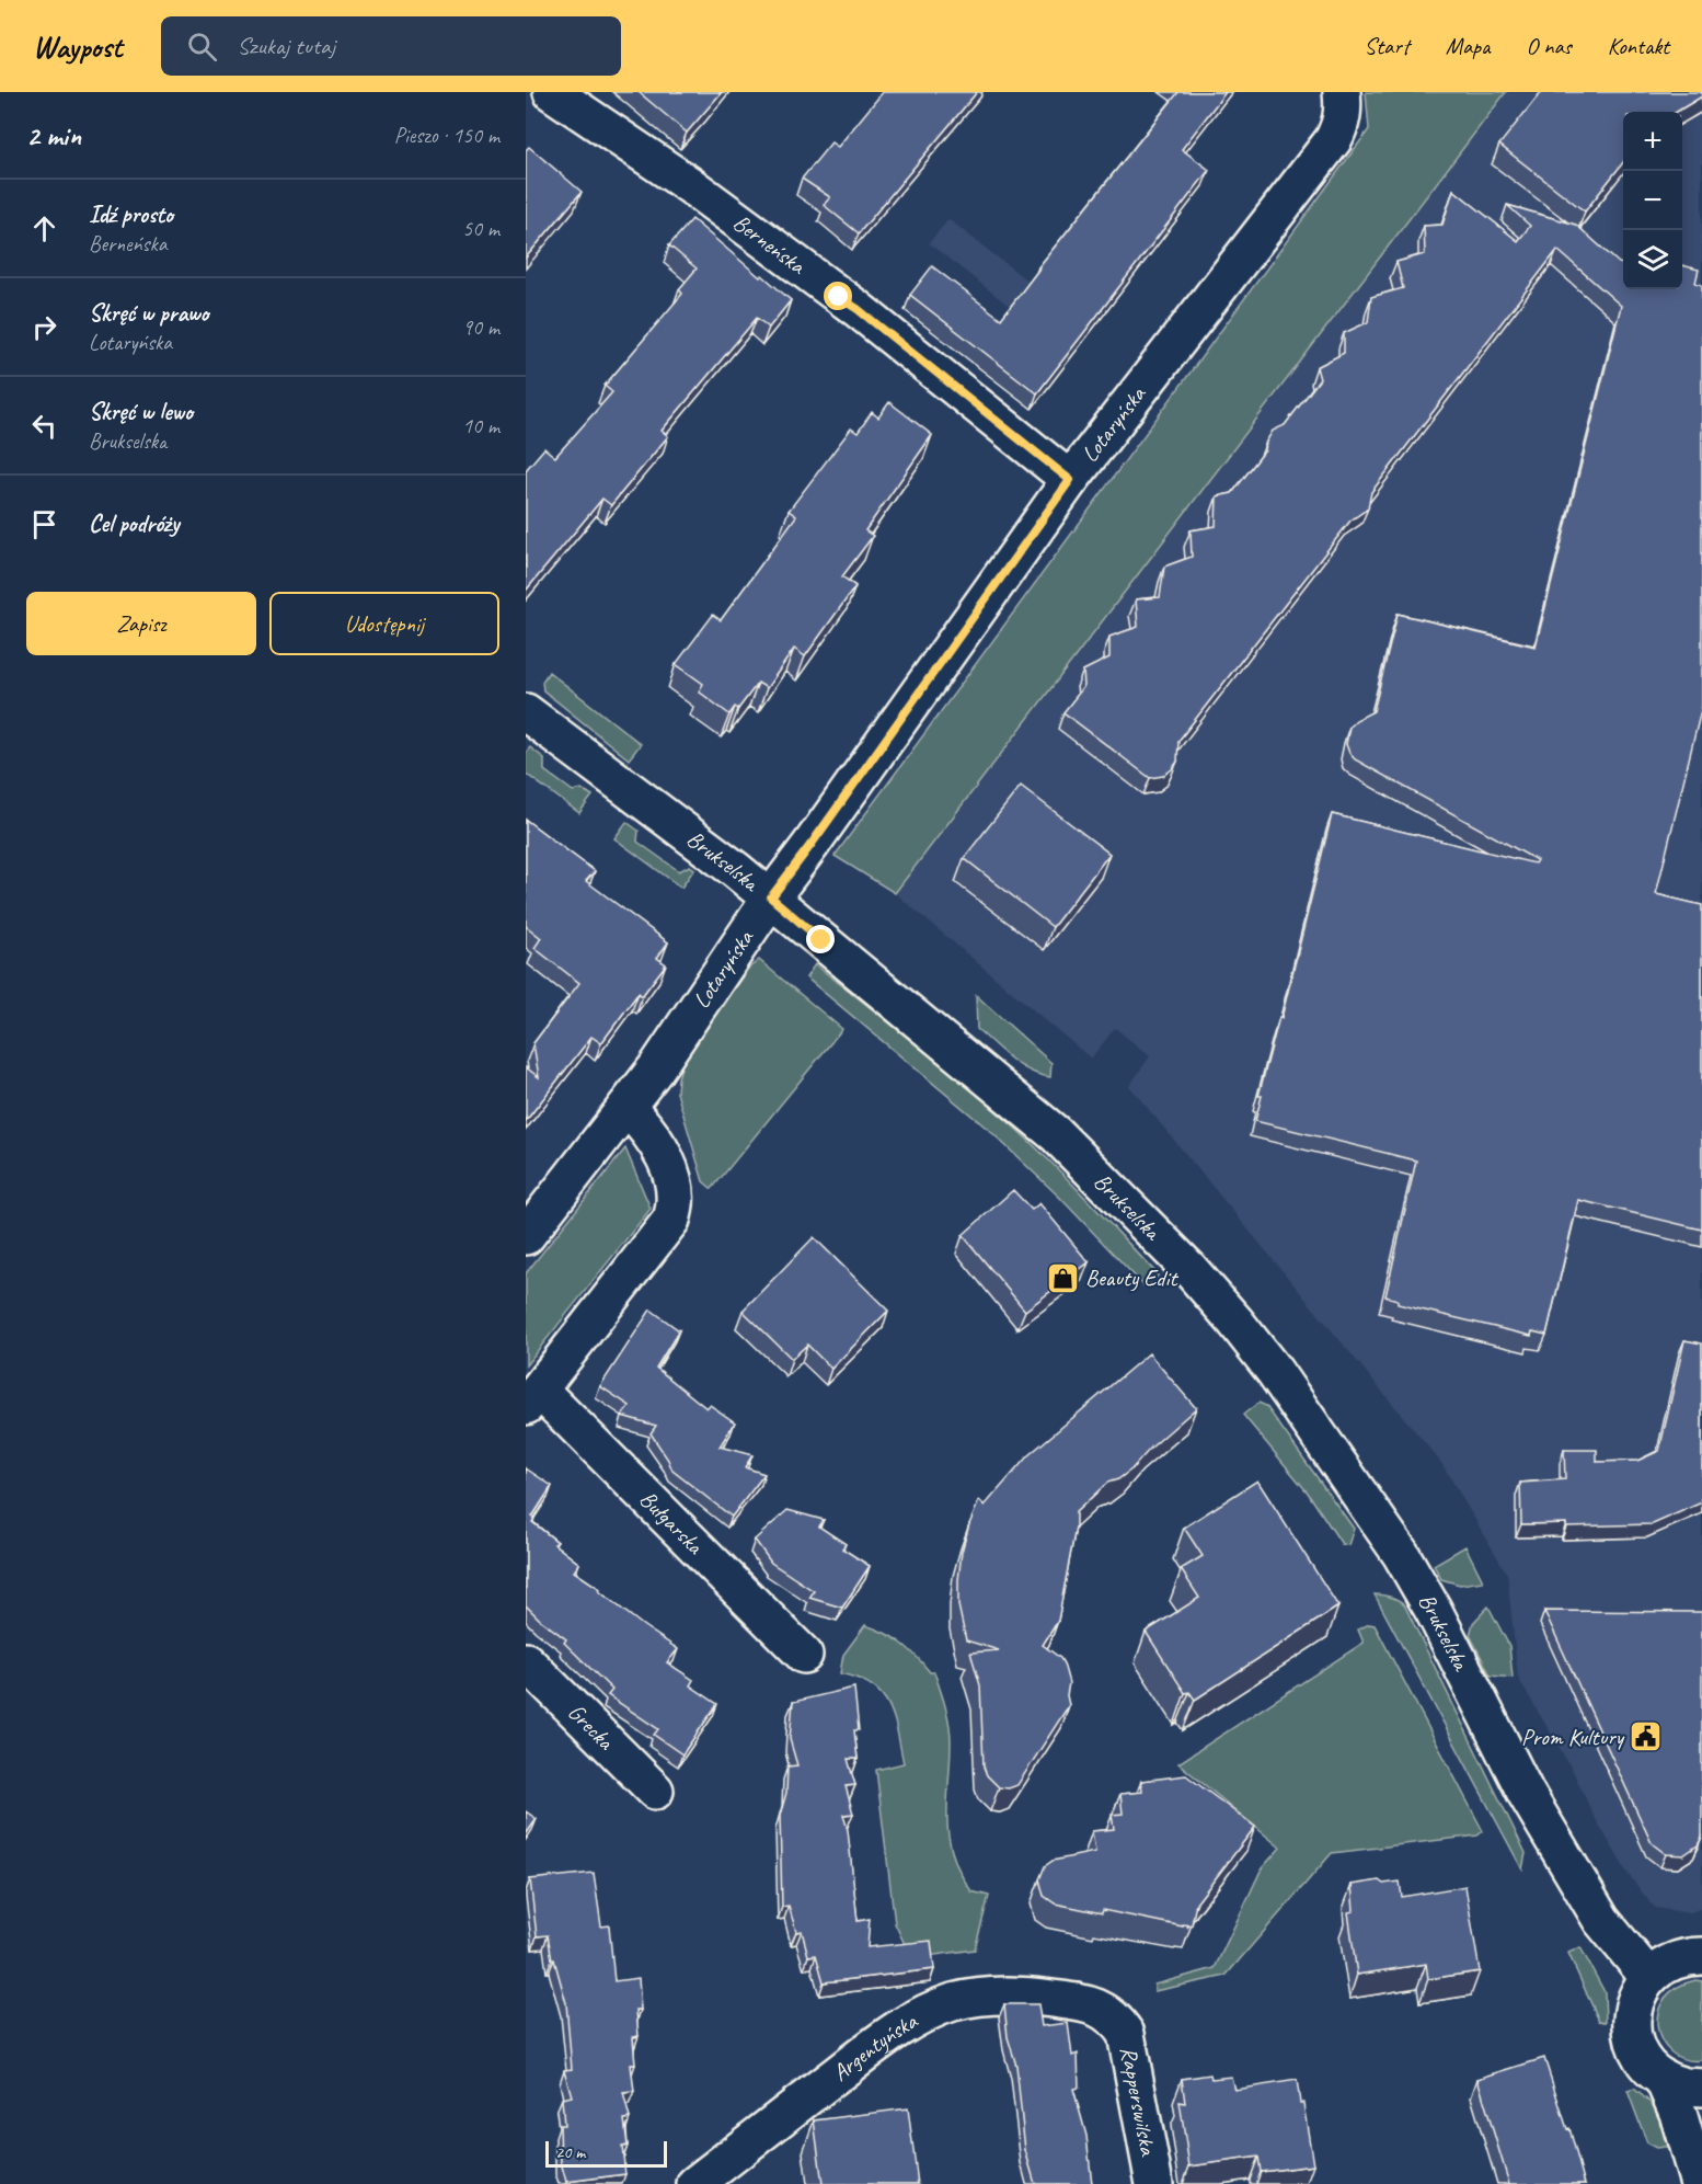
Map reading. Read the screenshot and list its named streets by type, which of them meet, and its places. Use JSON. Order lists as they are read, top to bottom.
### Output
{
  "streets": {
    "street": [
      "Berneńska",
      "Lotaryńska",
      "Brukselska",
      "Bułgarska",
      "Grecka",
      "Argentyńska",
      "Rapperswilska"
    ]
  },
  "crossings": [
    ["Berneńska", "Lotaryńska"],
    ["Lotaryńska", "Brukselska"],
    ["Argentyńska", "Rapperswilska"]
  ],
  "places": {
    "shop": ["Beauty Edit"],
    "public building": ["Prom Kultury"]
  },
  "scale_bar": "20 m",
  "page": {
    "header": "Waypost",
    "search": "Szukaj tutaj",
    "nav": [
      "Start",
      "Mapa",
      "O nas",
      "Kontakt"
    ],
    "heading": ["2 min", "Pieszo · 150 m"],
    "map_buttons": ["+", "−"],
    "list": [
      ["Idź prosto", "Berneńska", "50 m"],
      ["Skręć w prawo", "Lotaryńska", "90 m"],
      ["Skręć w lewo", "Brukselska", "10 m"],
      "Cel podróży"
    ],
    "buttons": ["Zapisz", "Udostępnij"],
    "scale": "20 m"
  }
}
